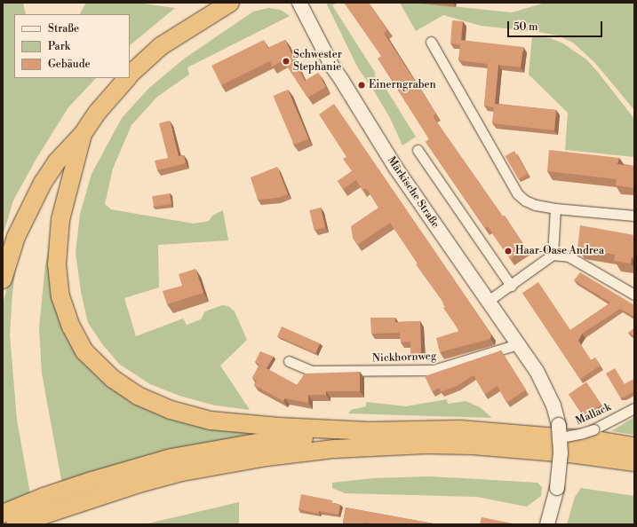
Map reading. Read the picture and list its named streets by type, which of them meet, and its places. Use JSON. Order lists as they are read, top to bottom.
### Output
{
  "streets": {
    "main road": ["Märkische Straße"],
    "street": ["Nickhornweg", "Mallack"]
  },
  "crossings": [
    ["Märkische Straße", "Nickhornweg"],
    ["Märkische Straße", "Mallack"]
  ],
  "places": ["Schwester Stephanie", "Einerngraben", "Haar-Oase Andrea"],
  "legend": ["Straße", "Park", "Gebäude"],
  "scale_bar": "50 m"
}
